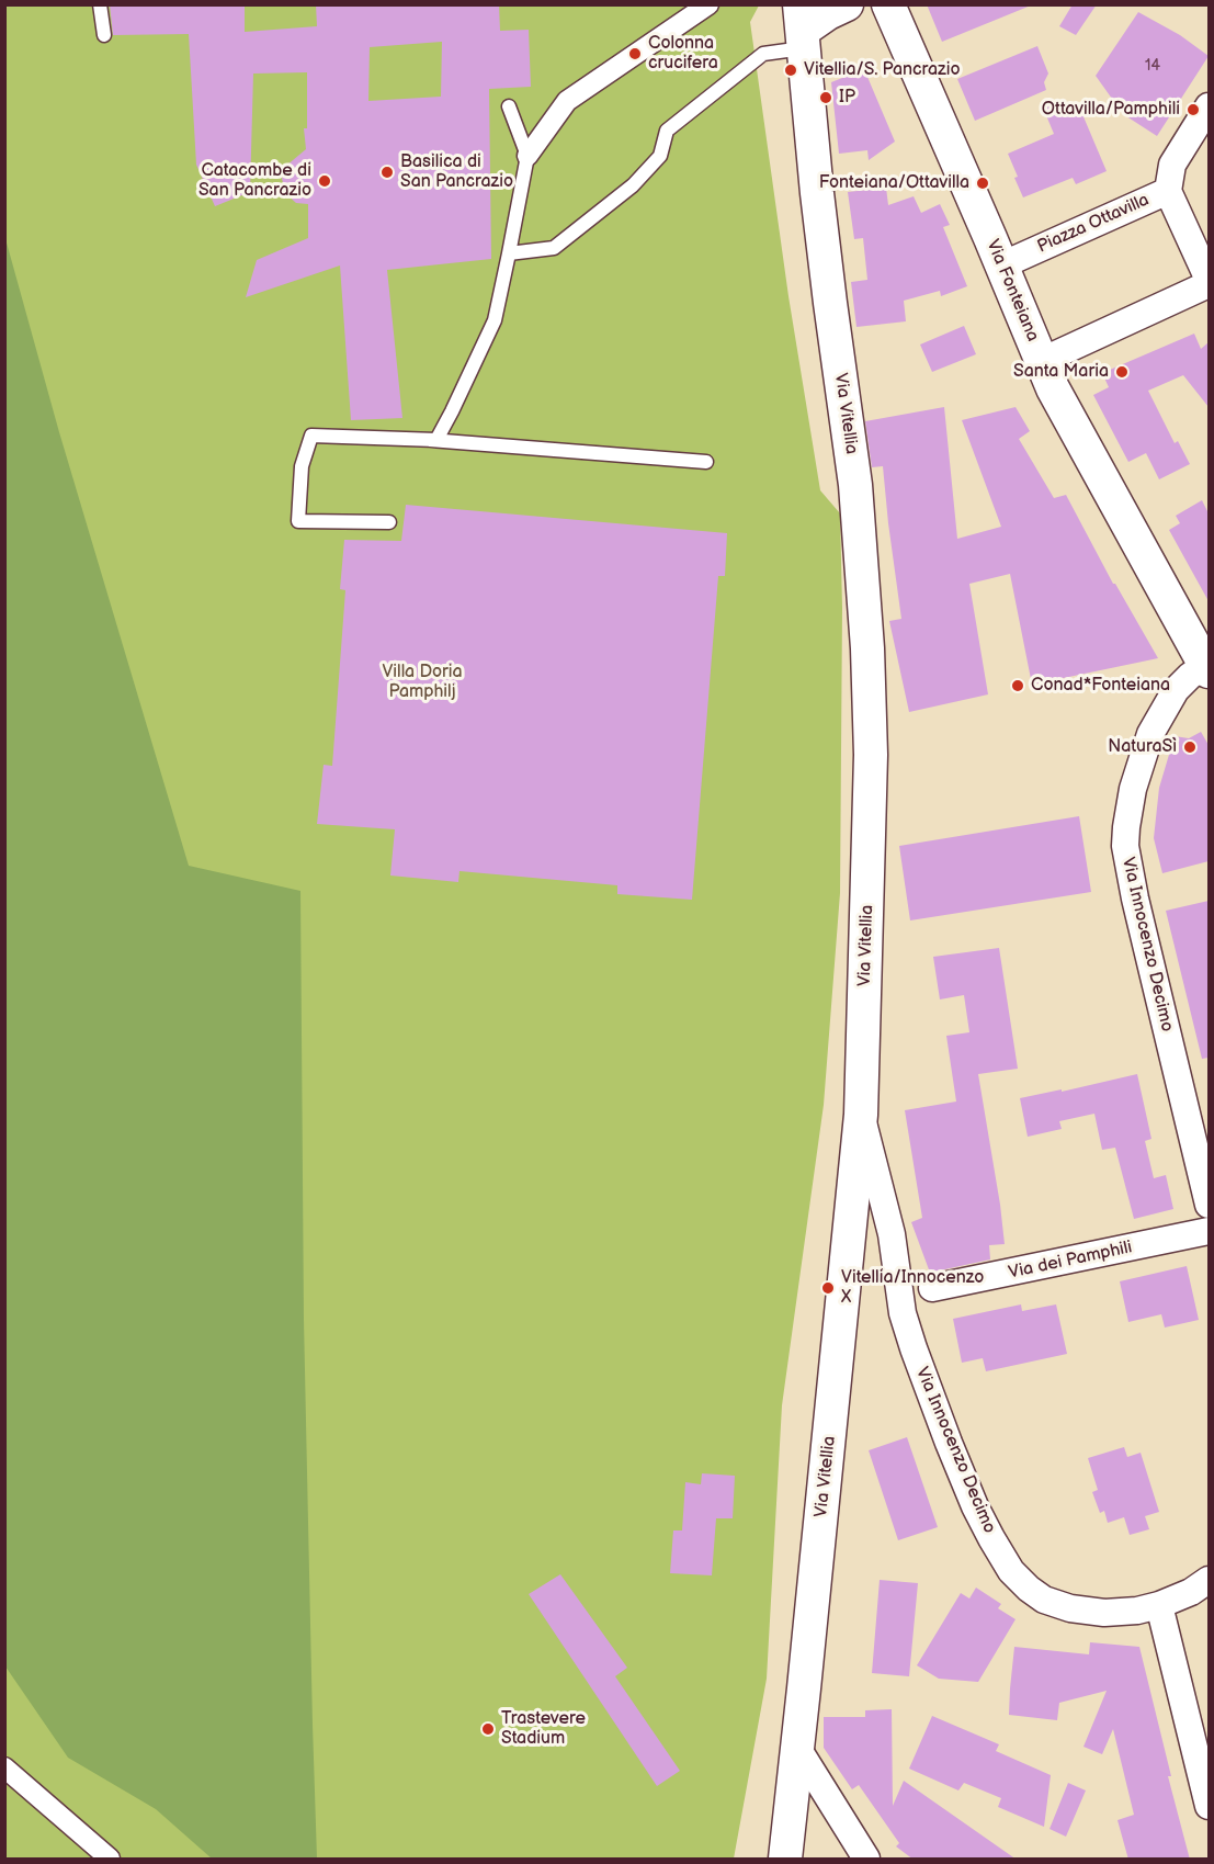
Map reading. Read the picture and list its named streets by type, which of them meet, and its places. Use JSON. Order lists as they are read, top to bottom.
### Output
{
  "streets": {
    "street": [
      "Piazza Ottavilla",
      "Via Fonteiana",
      "Via Vitellia",
      "Via Innocenzo Decimo",
      "Via dei Pamphili"
    ]
  },
  "crossings": [
    ["Piazza Ottavilla", "Via Fonteiana"],
    ["Via Fonteiana", "Via Innocenzo Decimo"],
    ["Via Vitellia", "Via Innocenzo Decimo"]
  ],
  "parks": ["Villa Doria Pamphilj"],
  "places": [
    "Colonna crucifera",
    "Vitellia/S. Pancrazio",
    "IP",
    "Ottavilla/Pamphili",
    "Basilica di San Pancrazio",
    "Catacombe di San Pancrazio",
    "Fonteiana/Ottavilla",
    "Santa Maria",
    "Conad*Fonteiana",
    "NaturaSì",
    "Vitellia/Innocenzo X",
    "Trastevere Stadium"
  ],
  "house_numbers": ["14"]
}
